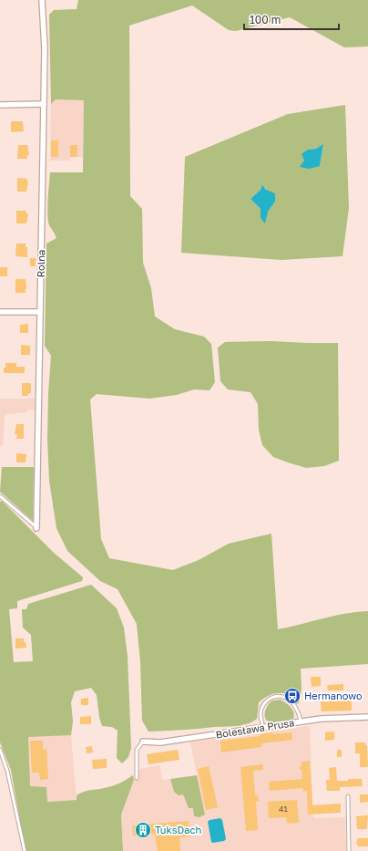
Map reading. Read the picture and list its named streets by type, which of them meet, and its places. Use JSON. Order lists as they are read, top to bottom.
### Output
{
  "streets": {
    "street": ["Rolna", "Bolesława Prusa"]
  },
  "places": {
    "bus stop": ["Hermanowo"],
    "building": ["TuksDach"]
  },
  "house_numbers": ["41"],
  "scale_bar": "100 m"
}
